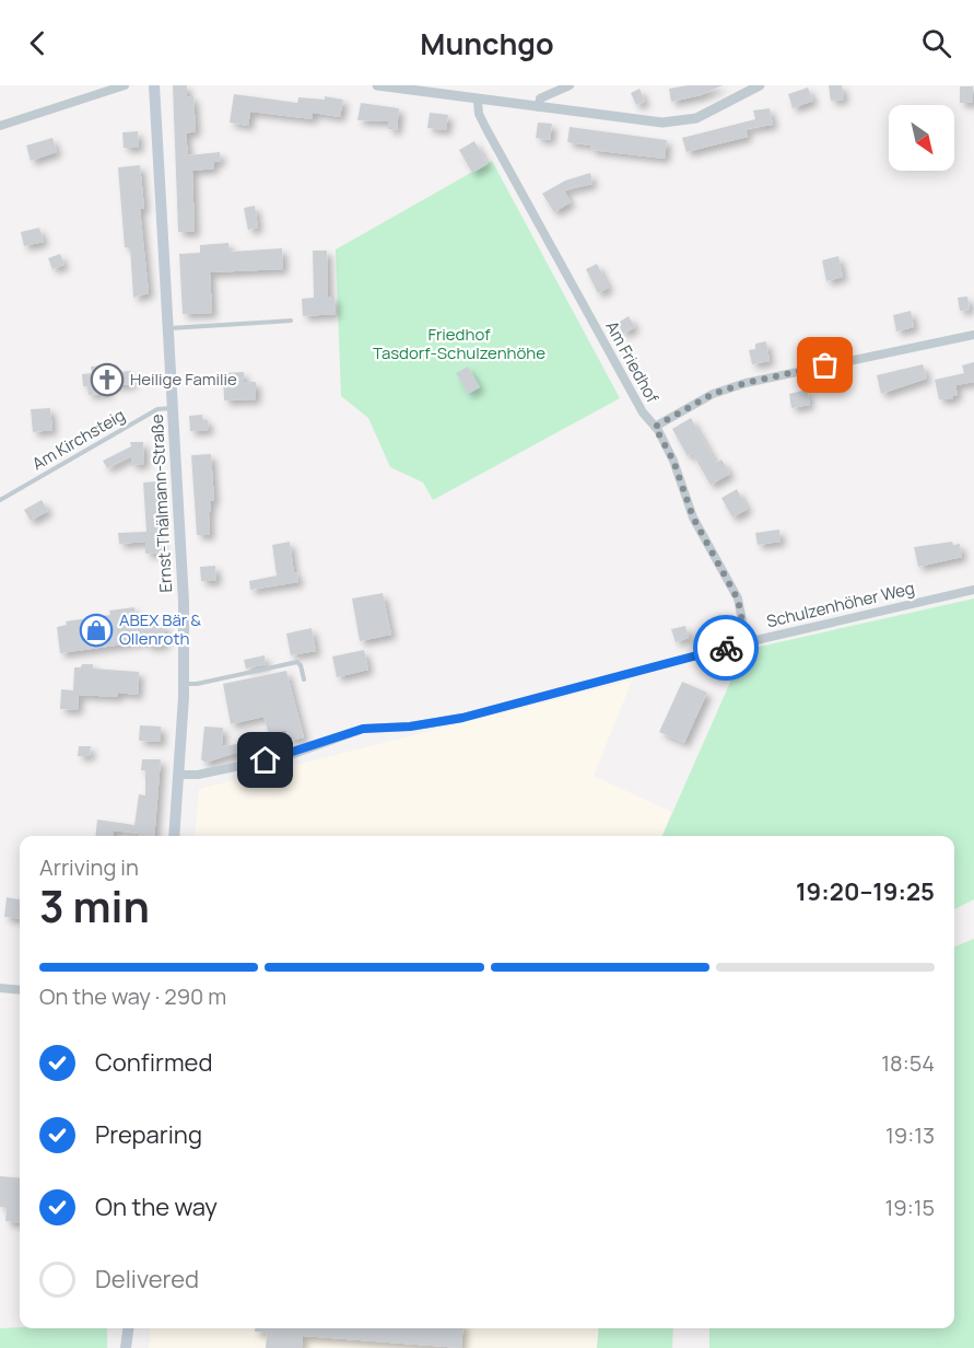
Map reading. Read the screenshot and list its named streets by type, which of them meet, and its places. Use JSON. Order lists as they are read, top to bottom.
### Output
{
  "streets": {
    "main road": ["Ernst-Thälmann-Straße"],
    "street": ["Am Friedhof", "Schulzenhöher Weg"],
    "lane": ["Am Kirchsteig"]
  },
  "crossings": [
    ["Am Friedhof", "Schulzenhöher Weg"],
    ["Am Kirchsteig", "Ernst-Thälmann-Straße"],
    ["Ernst-Thälmann-Straße", "Schulzenhöher Weg"]
  ],
  "parks": ["Friedhof Tasdorf-Schulzenhöhe"],
  "places": {
    "church": ["Heilige Familie"],
    "shop": ["ABEX Bär & Ollenroth"]
  },
  "north": "bottom right",
  "page": {
    "header": "Munchgo",
    "heading": ["3 min", "Arriving in", "19:20–19:25"],
    "bar": "On the way · 290 m",
    "list": [
      ["Confirmed", "18:54"],
      ["Preparing", "19:13"],
      ["On the way", "19:15"],
      "Delivered"
    ]
  }
}
